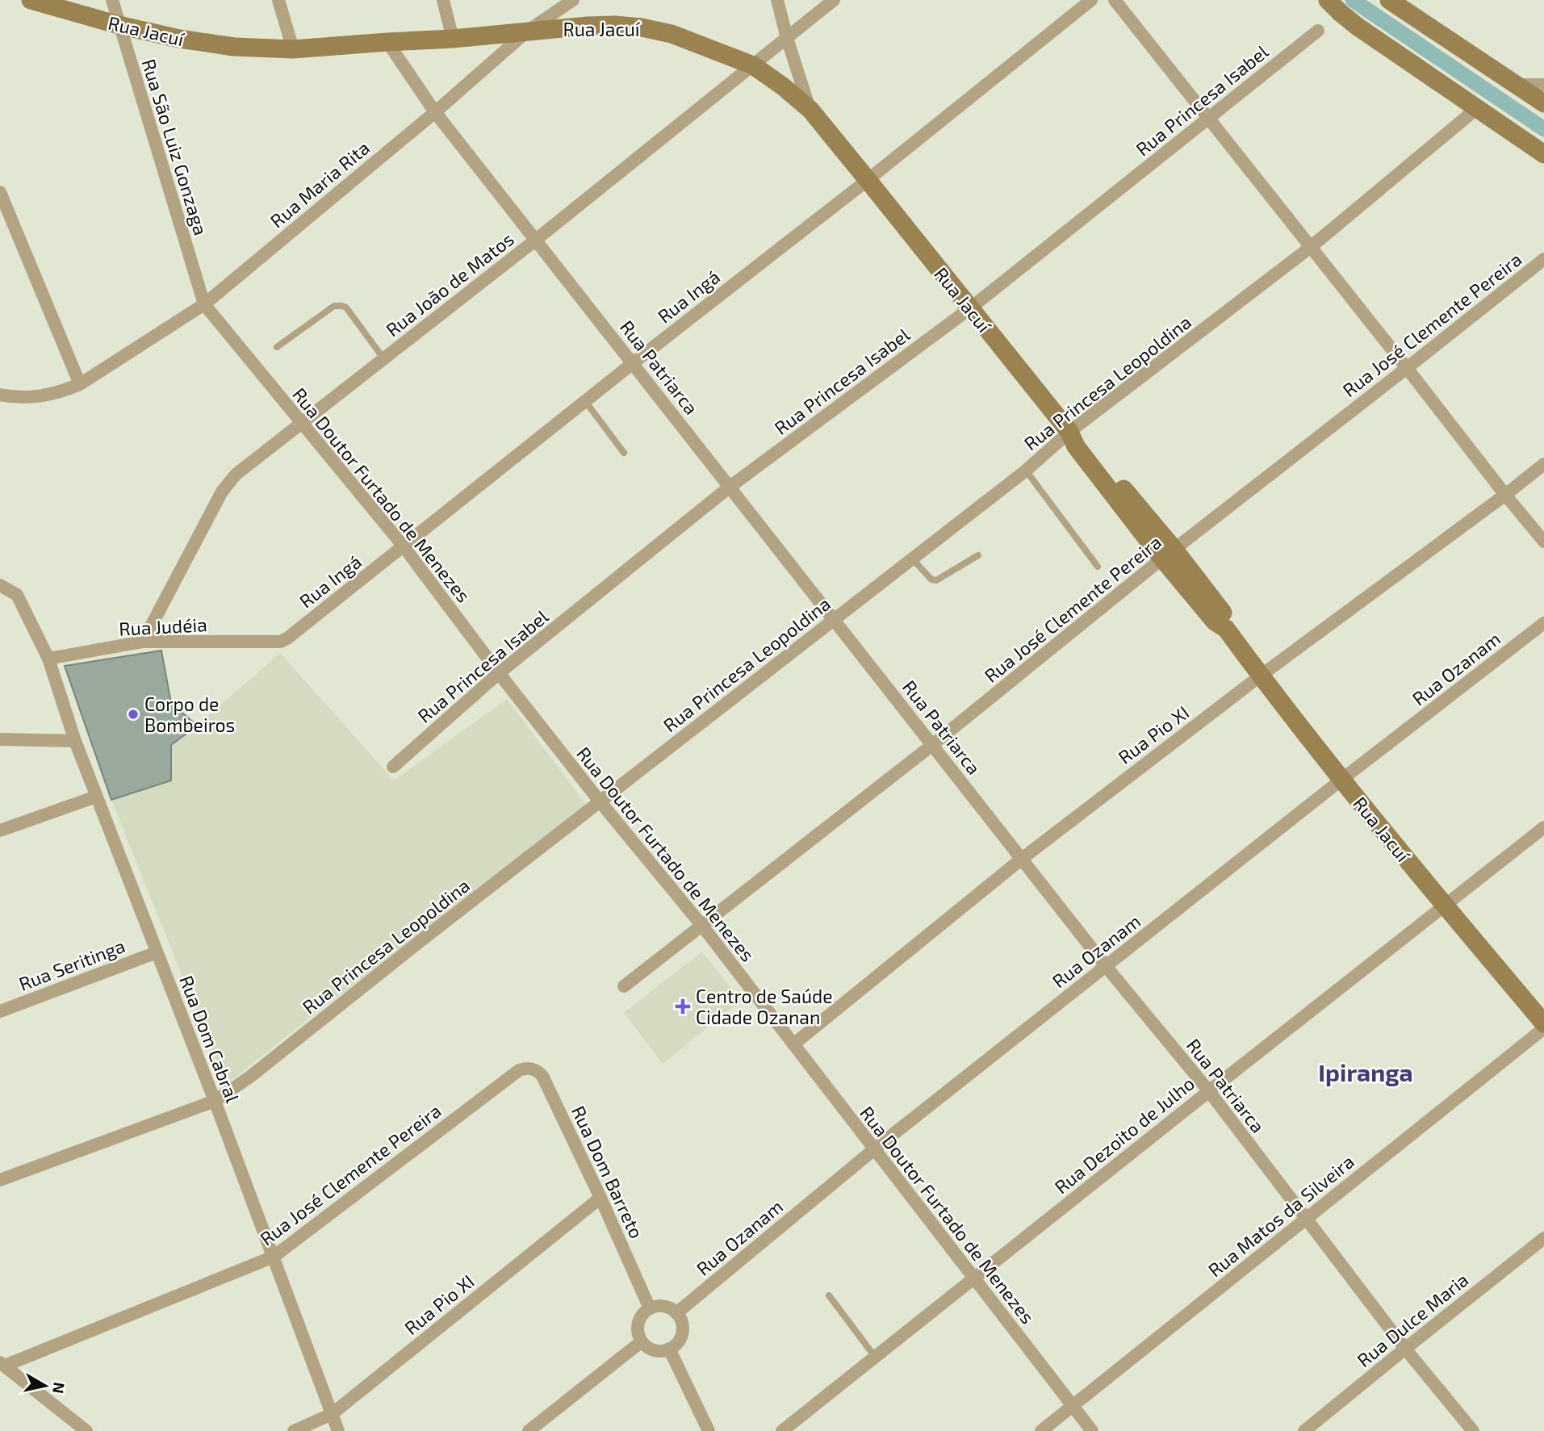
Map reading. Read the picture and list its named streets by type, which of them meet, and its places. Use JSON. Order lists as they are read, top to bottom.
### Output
{
  "streets": {
    "main road": ["Rua Jacuí"],
    "street": [
      "Rua Princesa Isabel",
      "Rua São Luiz Gonzaga",
      "Rua Maria Rita",
      "Rua João de Matos",
      "Rua Ingá",
      "Rua José Clemente Pereira",
      "Rua Patriarca",
      "Rua Princesa Leopoldina",
      "Rua Doutor Furtado de Menezes",
      "Rua Judéia",
      "Rua Ozanam",
      "Rua Pio XI",
      "Rua Seritinga",
      "Rua Dom Cabral",
      "Rua Dezoito de Julho",
      "Rua Dom Barreto",
      "Rua Matos da Silveira",
      "Rua Dulce Maria"
    ]
  },
  "crossings": [
    ["Rua Jacuí", "Rua Princesa Isabel"],
    ["Rua Jacuí", "Rua São Luiz Gonzaga"],
    ["Rua Jacuí", "Rua Maria Rita"],
    ["Rua Jacuí", "Rua João de Matos"],
    ["Rua Jacuí", "Rua Ingá"],
    ["Rua Jacuí", "Rua José Clemente Pereira"],
    ["Rua Jacuí", "Rua Patriarca"],
    ["Rua Jacuí", "Rua Princesa Leopoldina"],
    ["Rua Jacuí", "Rua Ozanam"],
    ["Rua Jacuí", "Rua Pio XI"],
    ["Rua Jacuí", "Rua Dezoito de Julho"],
    ["Rua Princesa Isabel", "Rua Patriarca"],
    ["Rua Princesa Isabel", "Rua Doutor Furtado de Menezes"],
    ["Rua São Luiz Gonzaga", "Rua Maria Rita"],
    ["Rua São Luiz Gonzaga", "Rua Doutor Furtado de Menezes"],
    ["Rua Maria Rita", "Rua Patriarca"],
    ["Rua Maria Rita", "Rua Doutor Furtado de Menezes"],
    ["Rua João de Matos", "Rua Patriarca"],
    ["Rua João de Matos", "Rua Doutor Furtado de Menezes"],
    ["Rua João de Matos", "Rua Judéia"],
    ["Rua Ingá", "Rua Patriarca"],
    ["Rua Ingá", "Rua Doutor Furtado de Menezes"],
    ["Rua Ingá", "Rua Judéia"],
    ["Rua José Clemente Pereira", "Rua Patriarca"],
    ["Rua José Clemente Pereira", "Rua Doutor Furtado de Menezes"],
    ["Rua José Clemente Pereira", "Rua Dom Cabral"],
    ["Rua José Clemente Pereira", "Rua Dom Barreto"],
    ["Rua Patriarca", "Rua Princesa Leopoldina"],
    ["Rua Patriarca", "Rua Ozanam"],
    ["Rua Patriarca", "Rua Pio XI"],
    ["Rua Patriarca", "Rua Dezoito de Julho"],
    ["Rua Patriarca", "Rua Matos da Silveira"],
    ["Rua Patriarca", "Rua Dulce Maria"],
    ["Rua Princesa Leopoldina", "Rua Doutor Furtado de Menezes"],
    ["Rua Princesa Leopoldina", "Rua Dom Cabral"],
    ["Rua Doutor Furtado de Menezes", "Rua Ozanam"],
    ["Rua Doutor Furtado de Menezes", "Rua Pio XI"],
    ["Rua Doutor Furtado de Menezes", "Rua Dezoito de Julho"],
    ["Rua Doutor Furtado de Menezes", "Rua Matos da Silveira"],
    ["Rua Judéia", "Rua Dom Cabral"],
    ["Rua Ozanam", "Rua Dom Barreto"],
    ["Rua Pio XI", "Rua Dom Cabral"],
    ["Rua Pio XI", "Rua Dom Barreto"],
    ["Rua Seritinga", "Rua Dom Cabral"]
  ],
  "districts": ["Ipiranga"],
  "places": {
    "other": ["Corpo de Bombeiros"],
    "health": ["Centro de Saúde Cidade Ozanan"]
  },
  "north": "right"
}
